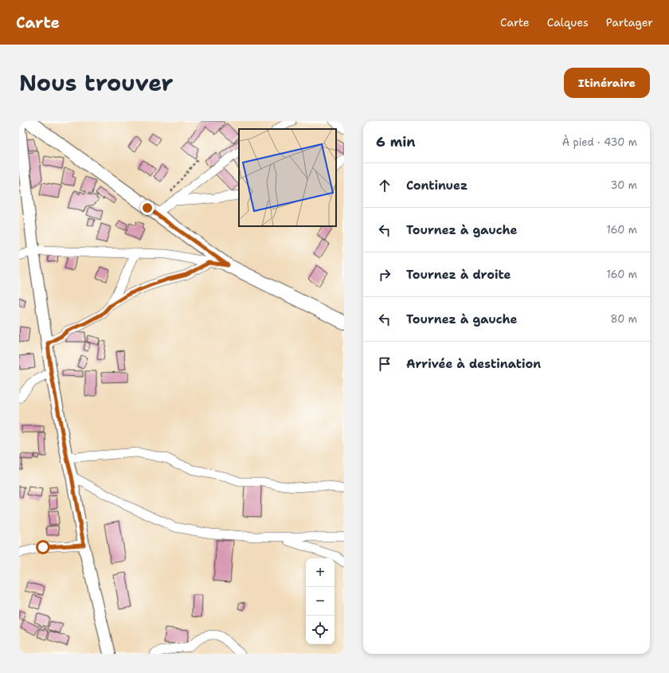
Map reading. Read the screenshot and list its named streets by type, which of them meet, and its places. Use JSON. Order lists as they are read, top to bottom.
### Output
{
  "page": {
    "header": "Carte",
    "nav": ["Carte", "Calques", "Partager"],
    "title": "Nous trouver",
    "buttons": "Itinéraire",
    "heading": ["6 min", "À pied · 430 m"],
    "list": [
      ["Continuez", "30 m"],
      ["Tournez à gauche", "160 m"],
      ["Tournez à droite", "160 m"],
      ["Tournez à gauche", "80 m"],
      "Arrivée à destination"
    ],
    "map_buttons": ["+", "−"]
  }
}
